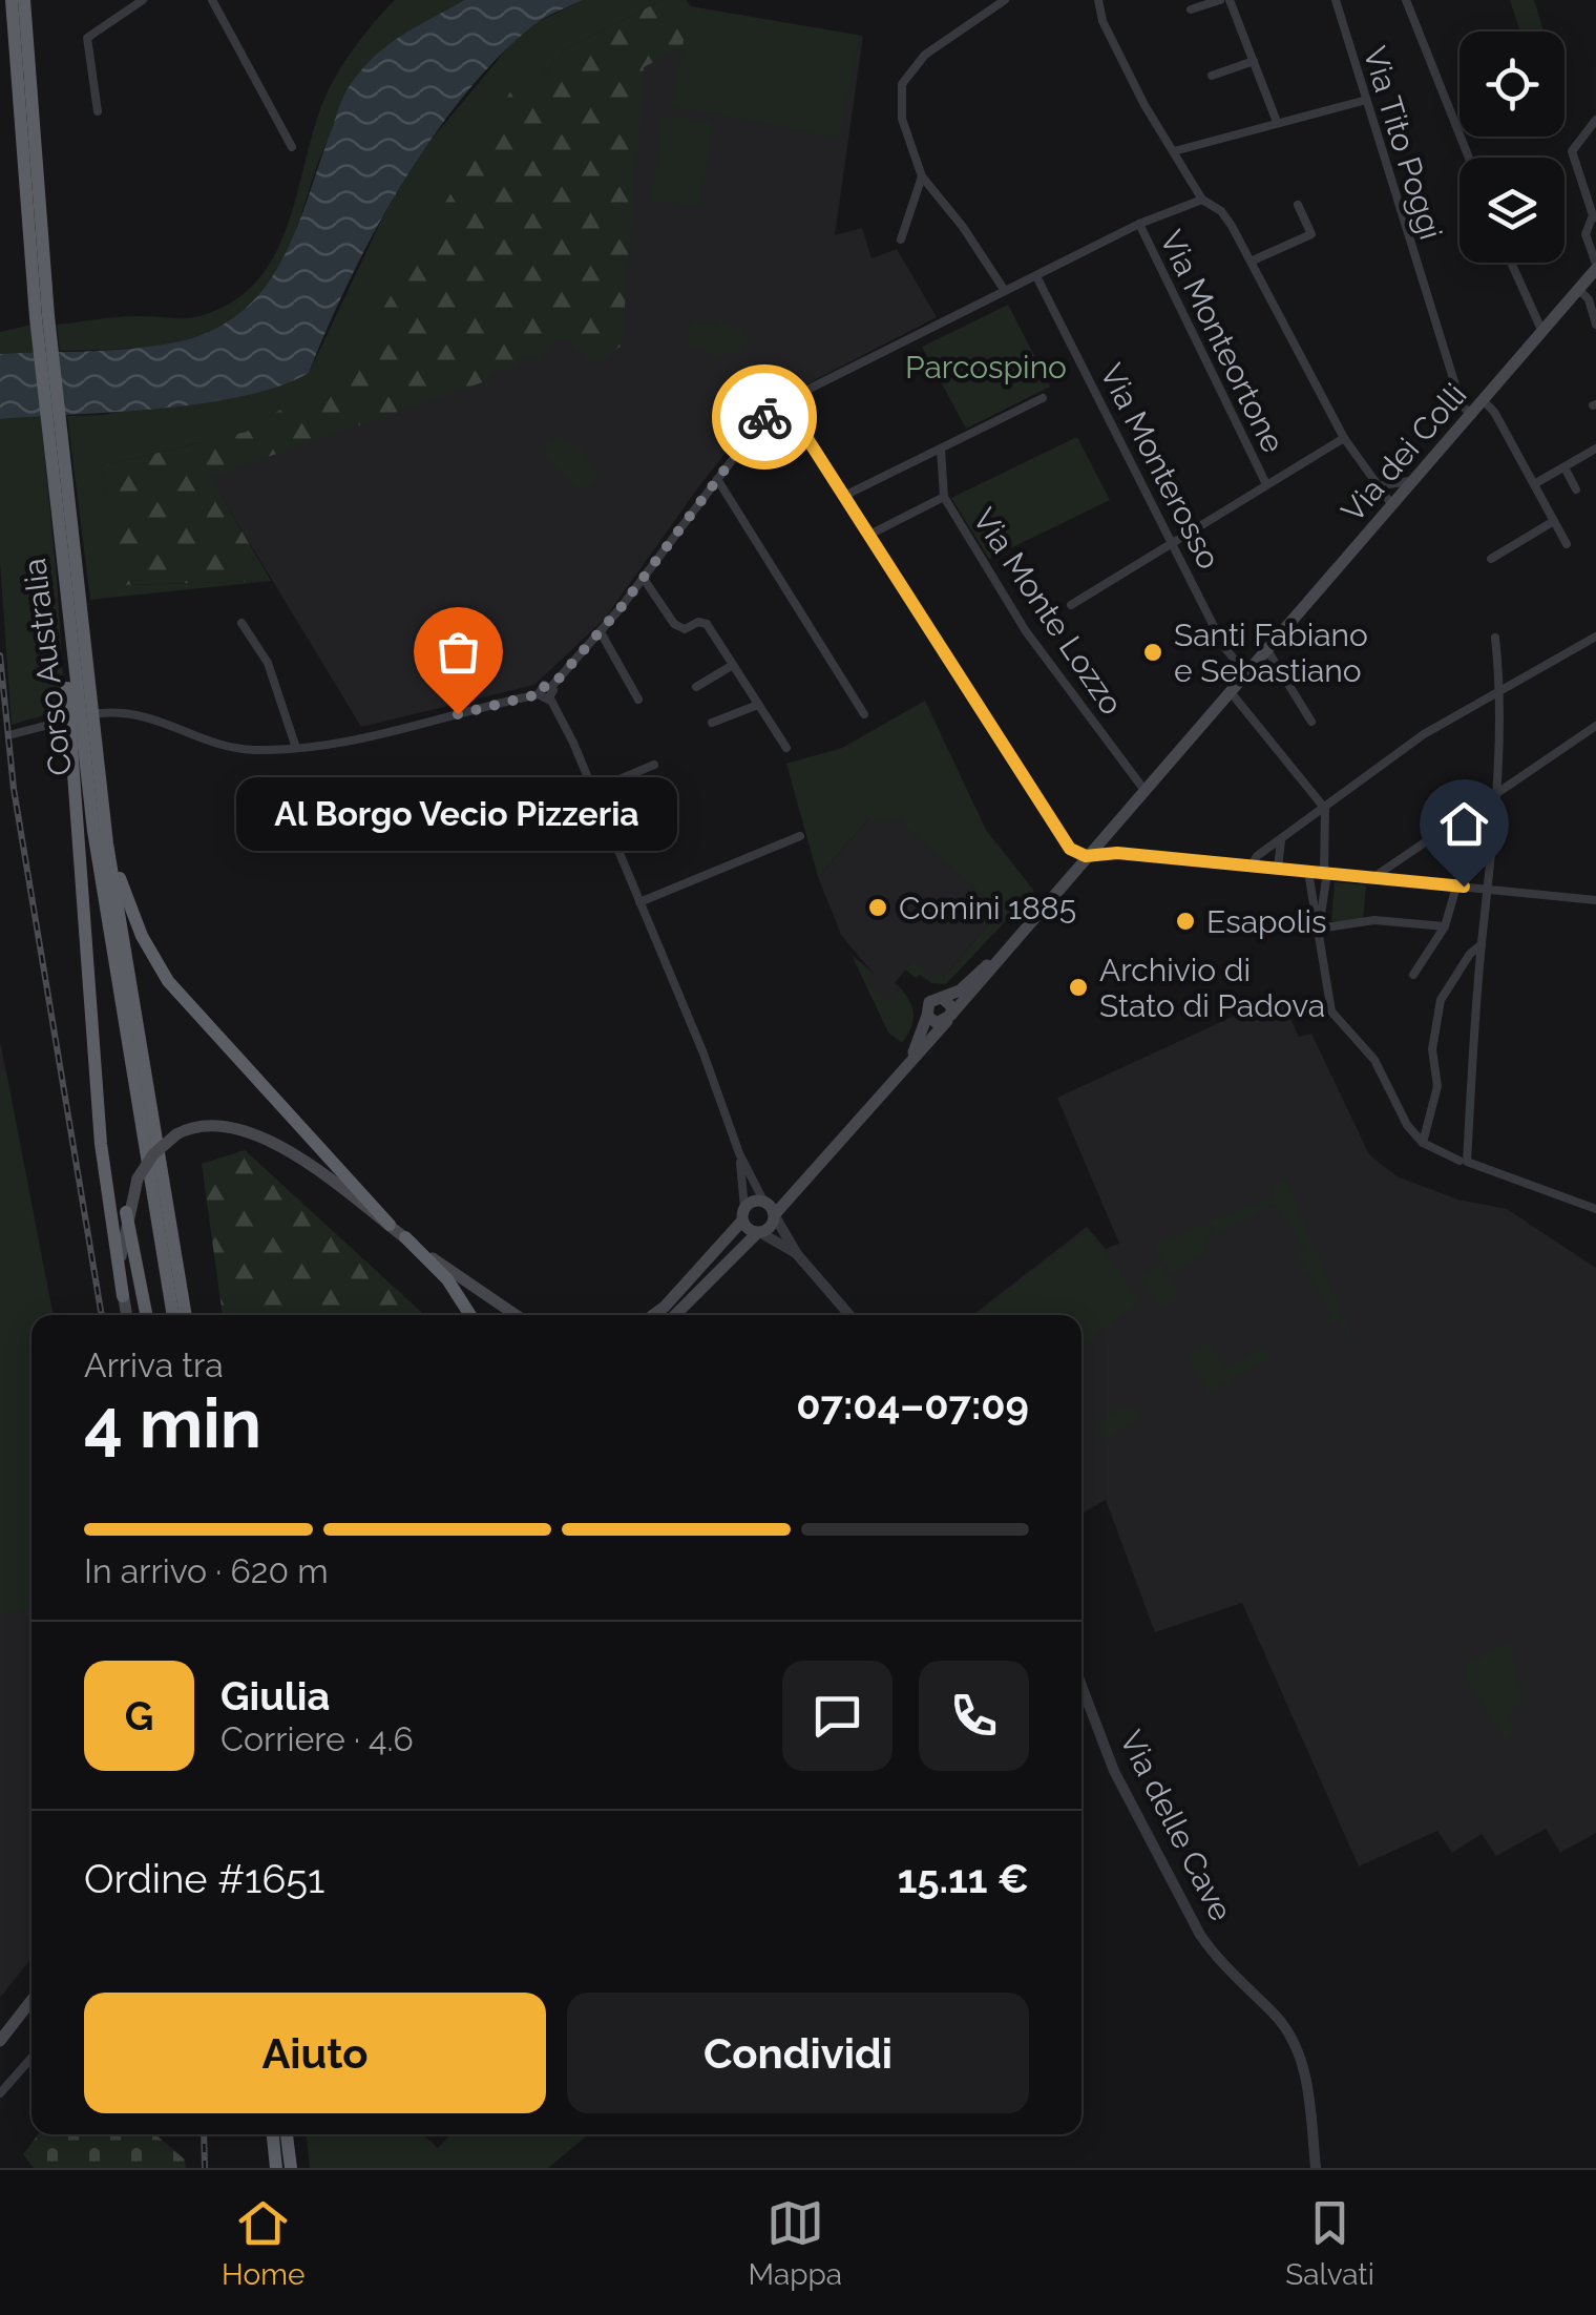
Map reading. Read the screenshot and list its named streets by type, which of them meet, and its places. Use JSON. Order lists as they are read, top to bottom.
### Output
{
  "streets": {
    "highway": ["Corso Australia"],
    "main road": ["Via dei Colli"],
    "street": [
      "Via Tito Poggi",
      "Via Monteortone",
      "Via Monterosso",
      "Via Monte Lozzo",
      "Via delle Cave"
    ]
  },
  "crossings": [
    ["Via Tito Poggi", "Via dei Colli"],
    ["Via dei Colli", "Via Monterosso"],
    ["Via dei Colli", "Via Monte Lozzo"]
  ],
  "parks": ["Parcospino"],
  "places": [
    "Santi Fabiano e Sebastiano",
    "Al Borgo Vecio Pizzeria",
    "Comini 1885",
    "Esapolis",
    "Archivio di Stato di Padova"
  ],
  "page": {
    "bubble": "Al Borgo Vecio Pizzeria",
    "heading": ["4 min", "Arriva tra", "07:04–07:09"],
    "panel": [
      "Giulia",
      "Corriere · 4.6",
      "Ordine #1651",
      "15.11 €"
    ],
    "bar": "In arrivo · 620 m",
    "round": "G",
    "buttons": ["Aiuto", "Condividi"],
    "tabs": ["Home", "Mappa", "Salvati"]
  }
}
